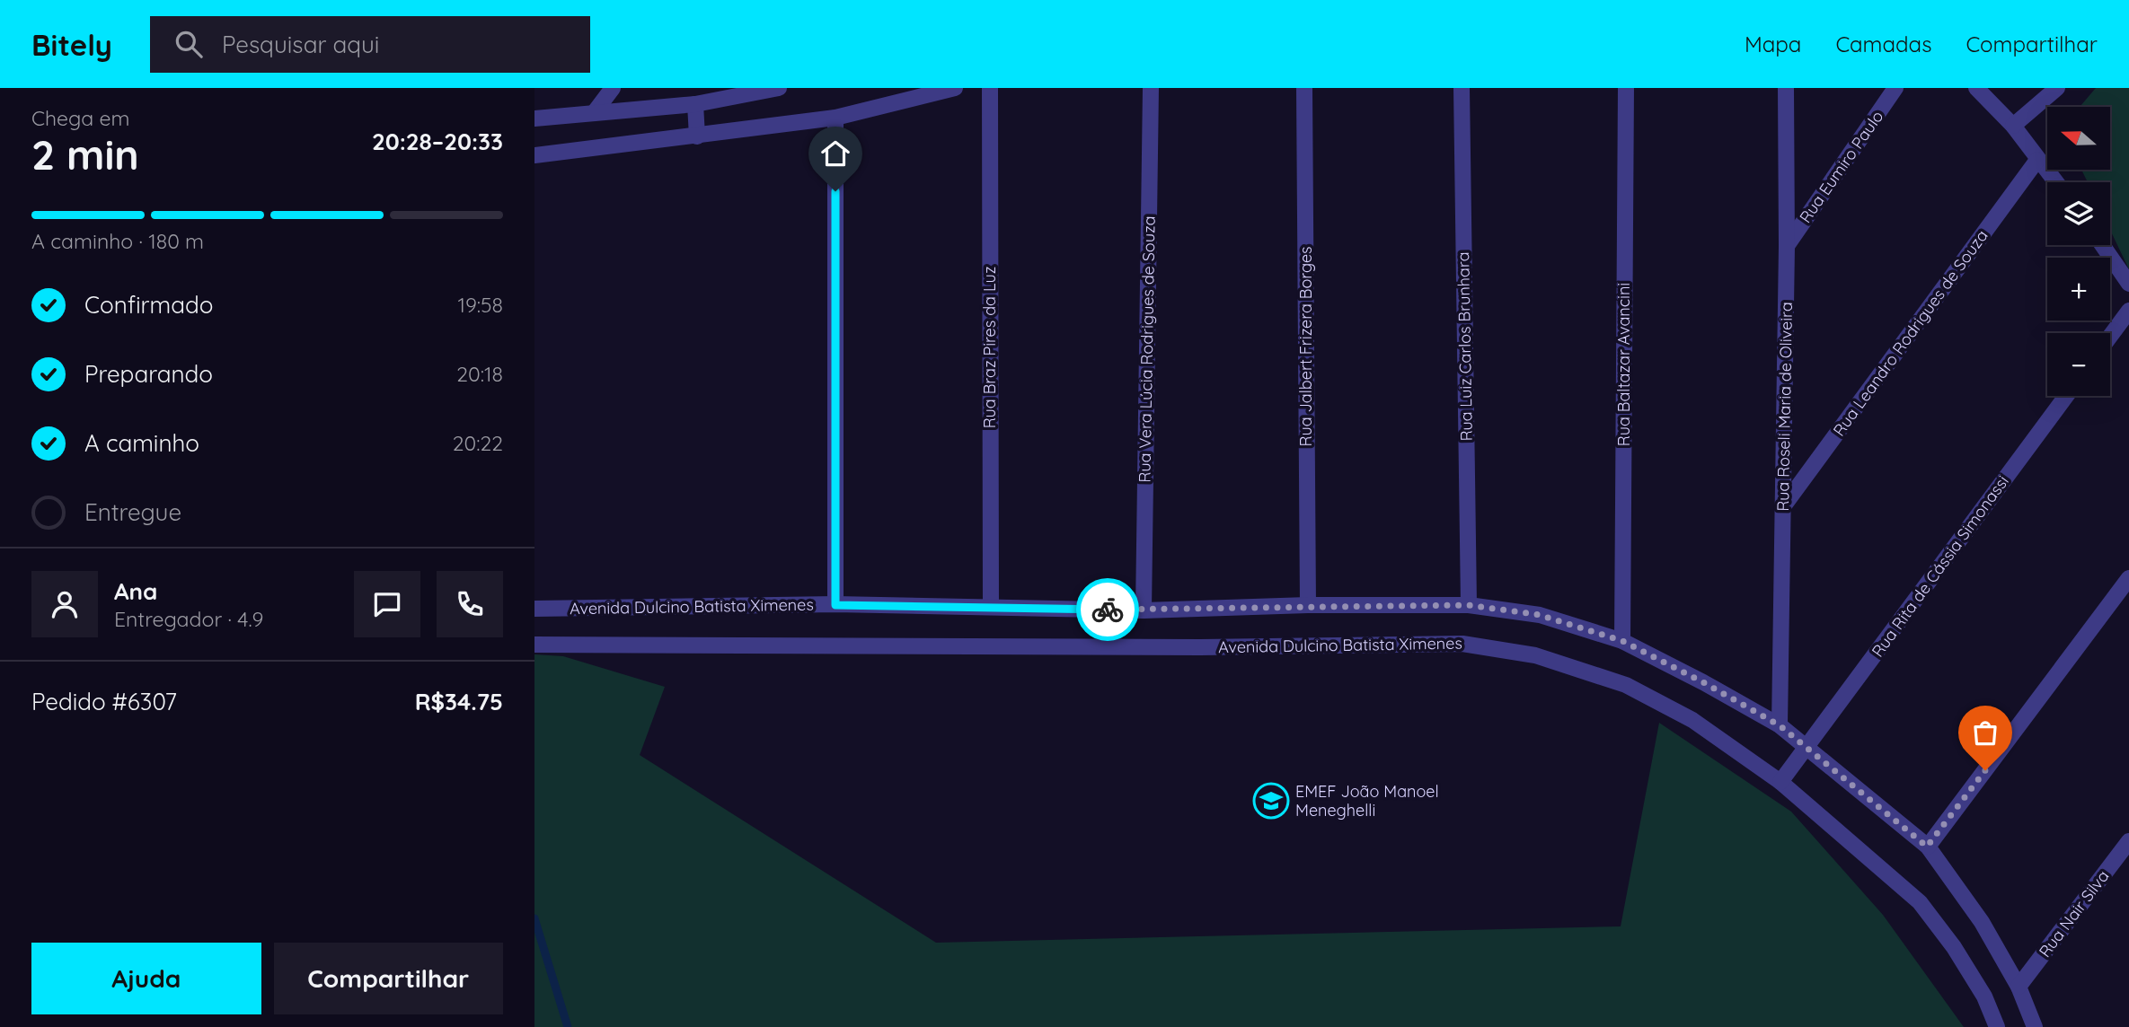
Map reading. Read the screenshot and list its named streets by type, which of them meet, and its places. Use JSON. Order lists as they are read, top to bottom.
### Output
{
  "streets": {
    "street": [
      "Rua Eumiro Paulo",
      "Rua Leandro Rodrigues de Souza",
      "Rua Jalbert Frizera Borges",
      "Rua Luiz Carlos Brunhara",
      "Rua Braz Pires da Luz",
      "Rua Vera Lúcia Rodrigues de Souza",
      "Rua Baltazar Avancini",
      "Rua Roseli Maria de Oliveira",
      "Rua Rita de Cássia Simonassi",
      "Avenida Dulcino Batista Ximenes",
      "Rua Nair Silva"
    ]
  },
  "crossings": [
    ["Rua Eumiro Paulo", "Rua Roseli Maria de Oliveira"],
    ["Rua Leandro Rodrigues de Souza", "Rua Roseli Maria de Oliveira"],
    ["Rua Jalbert Frizera Borges", "Avenida Dulcino Batista Ximenes"],
    ["Rua Luiz Carlos Brunhara", "Avenida Dulcino Batista Ximenes"],
    ["Rua Braz Pires da Luz", "Avenida Dulcino Batista Ximenes"],
    ["Rua Vera Lúcia Rodrigues de Souza", "Avenida Dulcino Batista Ximenes"],
    ["Rua Baltazar Avancini", "Avenida Dulcino Batista Ximenes"],
    ["Rua Roseli Maria de Oliveira", "Avenida Dulcino Batista Ximenes"],
    ["Rua Rita de Cássia Simonassi", "Avenida Dulcino Batista Ximenes"],
    ["Avenida Dulcino Batista Ximenes", "Rua Nair Silva"]
  ],
  "places": {
    "school or university": ["EMEF João Manoel Meneghelli"]
  },
  "north": "left",
  "page": {
    "header": "Bitely",
    "search": "Pesquisar aqui",
    "nav": ["Mapa", "Camadas", "Compartilhar"],
    "heading": ["2 min", "Chega em", "20:28–20:33"],
    "panel": [
      "Ana",
      "Entregador · 4.9",
      "Pedido #6307",
      "R$34.75"
    ],
    "map_buttons": ["+", "−"],
    "bar": "A caminho · 180 m",
    "list": [
      ["Confirmado", "19:58"],
      ["Preparando", "20:18"],
      ["A caminho", "20:22"],
      "Entregue"
    ],
    "buttons": ["Ajuda", "Compartilhar"]
  }
}
